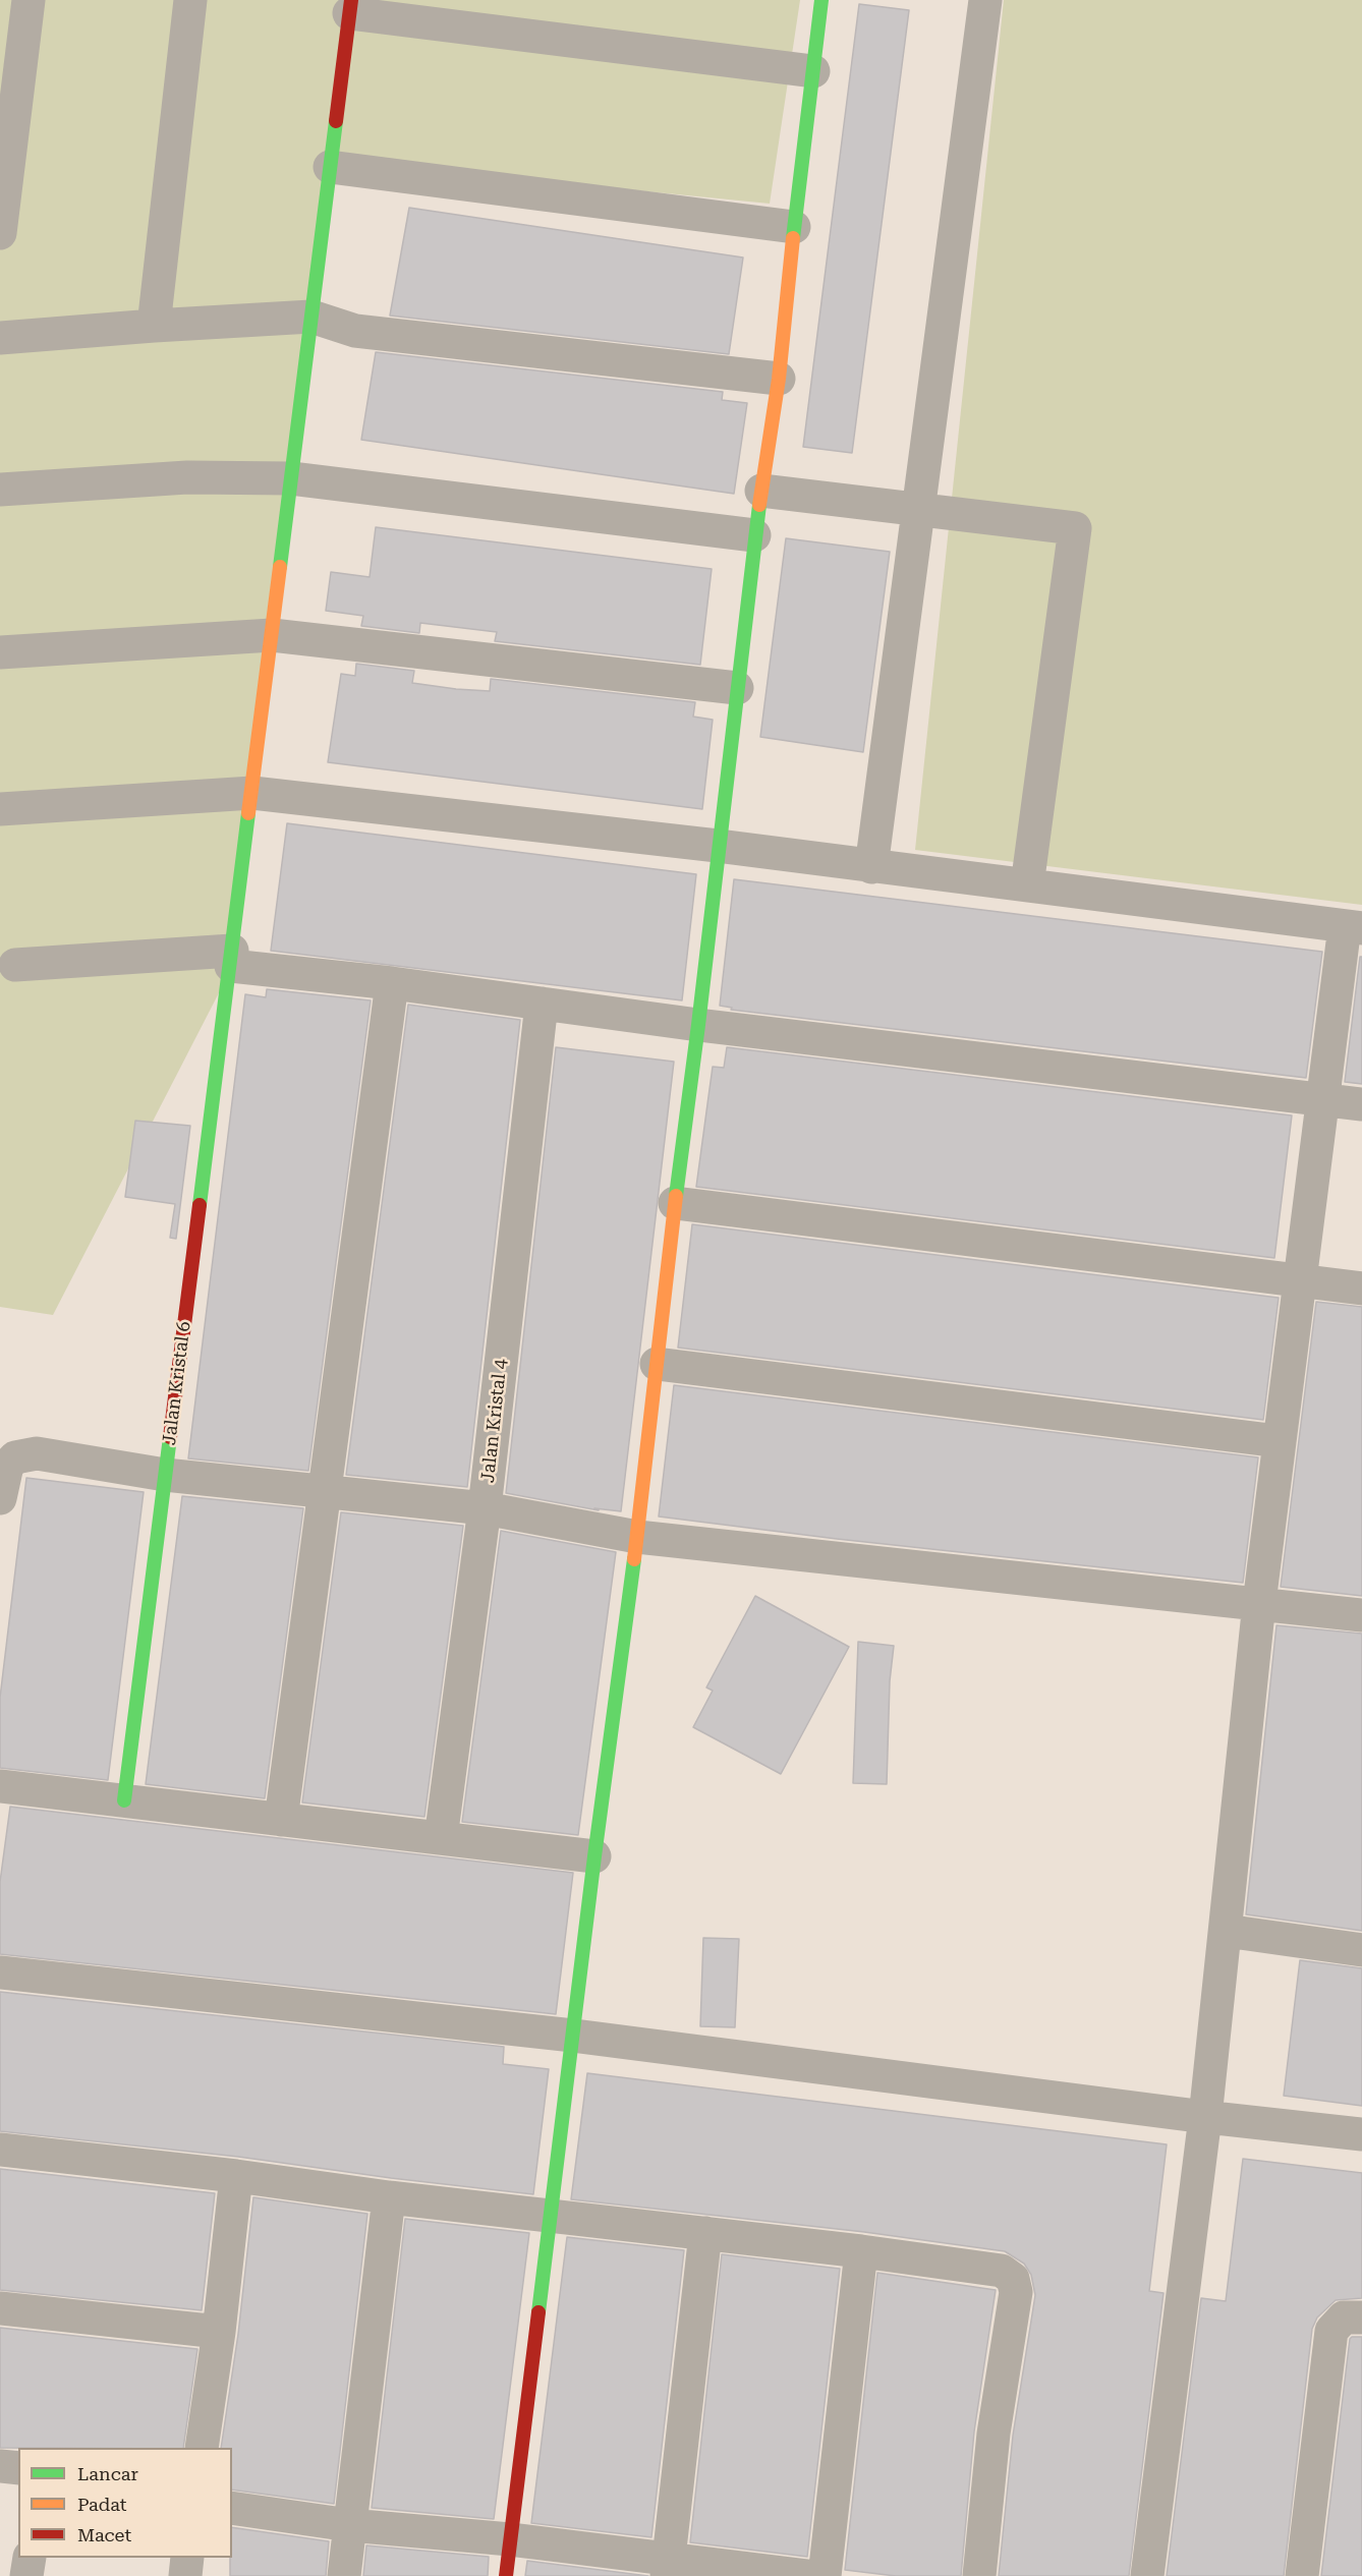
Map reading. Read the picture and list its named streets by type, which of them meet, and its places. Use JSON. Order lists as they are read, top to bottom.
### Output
{
  "streets": {
    "street": ["Jalan Kristal 6", "Jalan Kristal 4"]
  },
  "legend": ["Lancar", "Padat", "Macet"]
}
